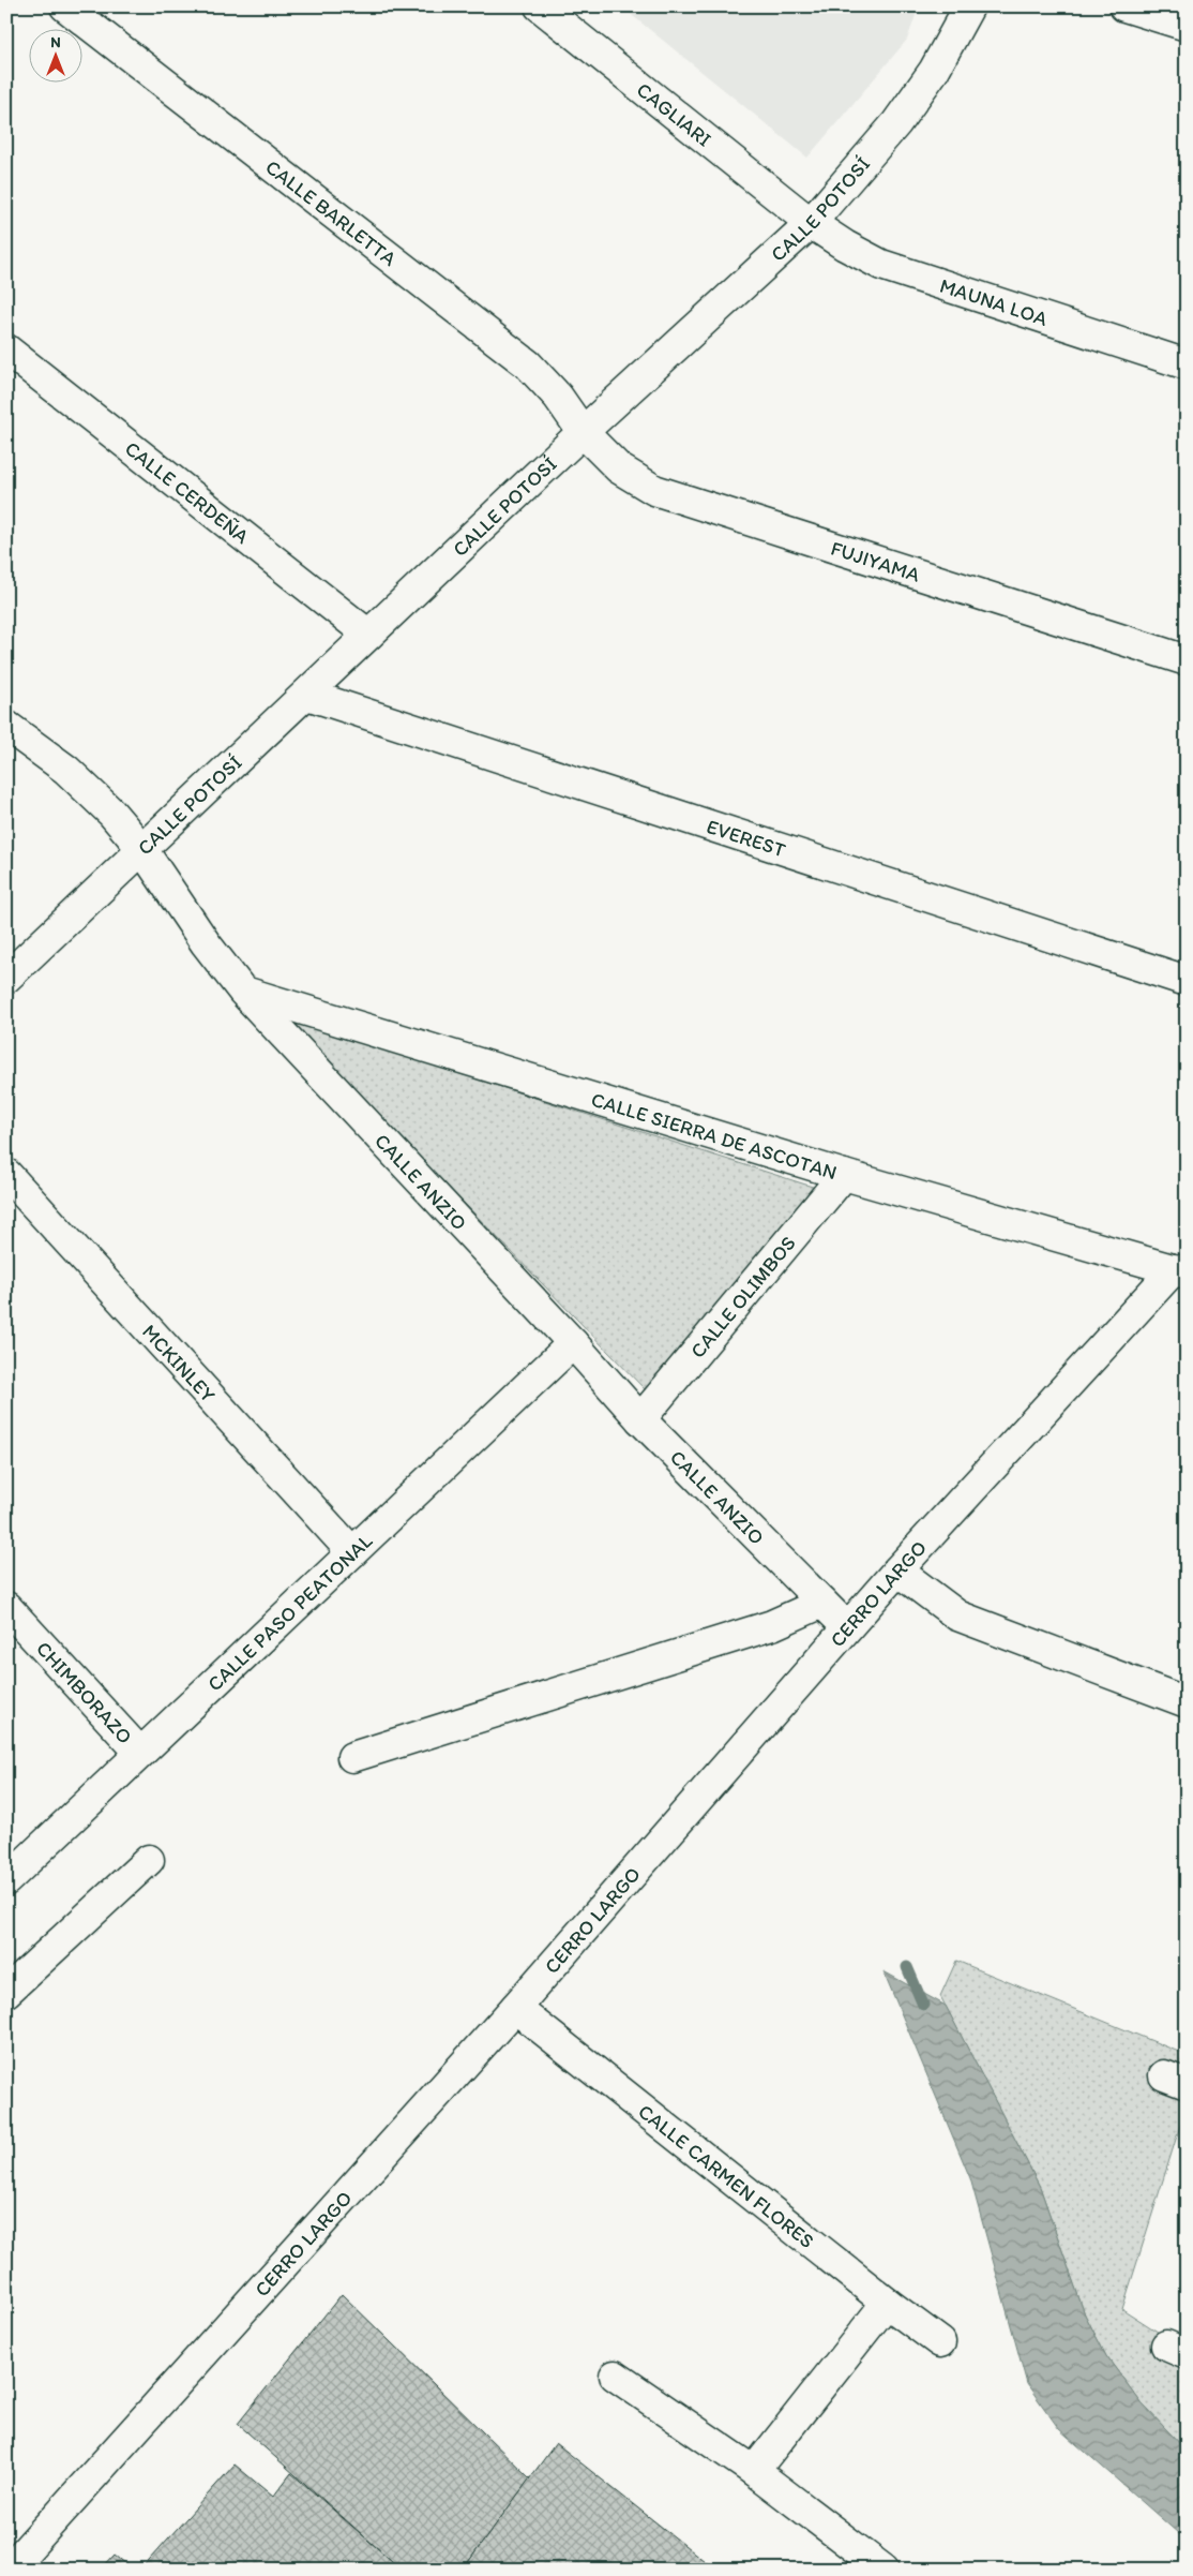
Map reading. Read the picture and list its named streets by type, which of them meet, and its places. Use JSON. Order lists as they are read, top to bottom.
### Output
{
  "streets": {
    "street": [
      "CAGLIARI",
      "CALLE POTOSÍ",
      "CALLE BARLETTA",
      "MAUNA LOA",
      "CALLE CERDEÑA",
      "FUJIYAMA",
      "EVEREST",
      "CALLE SIERRA DE ASCOTAN",
      "CALLE ANZIO",
      "CALLE OLIMBOS",
      "MCKINLEY",
      "CERRO LARGO",
      "CALLE PASO PEATONAL",
      "CHIMBORAZO",
      "CALLE CARMEN FLORES"
    ]
  },
  "crossings": [
    ["CAGLIARI", "CALLE POTOSÍ"],
    ["CAGLIARI", "MAUNA LOA"],
    ["CALLE POTOSÍ", "CALLE BARLETTA"],
    ["CALLE POTOSÍ", "MAUNA LOA"],
    ["CALLE POTOSÍ", "CALLE CERDEÑA"],
    ["CALLE POTOSÍ", "FUJIYAMA"],
    ["CALLE POTOSÍ", "EVEREST"],
    ["CALLE POTOSÍ", "CALLE ANZIO"],
    ["CALLE BARLETTA", "FUJIYAMA"],
    ["CALLE SIERRA DE ASCOTAN", "CALLE ANZIO"],
    ["CALLE SIERRA DE ASCOTAN", "CALLE OLIMBOS"],
    ["CALLE SIERRA DE ASCOTAN", "CERRO LARGO"],
    ["CALLE ANZIO", "CALLE OLIMBOS"],
    ["CALLE ANZIO", "CERRO LARGO"],
    ["CALLE ANZIO", "CALLE PASO PEATONAL"],
    ["MCKINLEY", "CALLE PASO PEATONAL"],
    ["CERRO LARGO", "CALLE CARMEN FLORES"],
    ["CALLE PASO PEATONAL", "CHIMBORAZO"]
  ],
  "north": "top"
}
